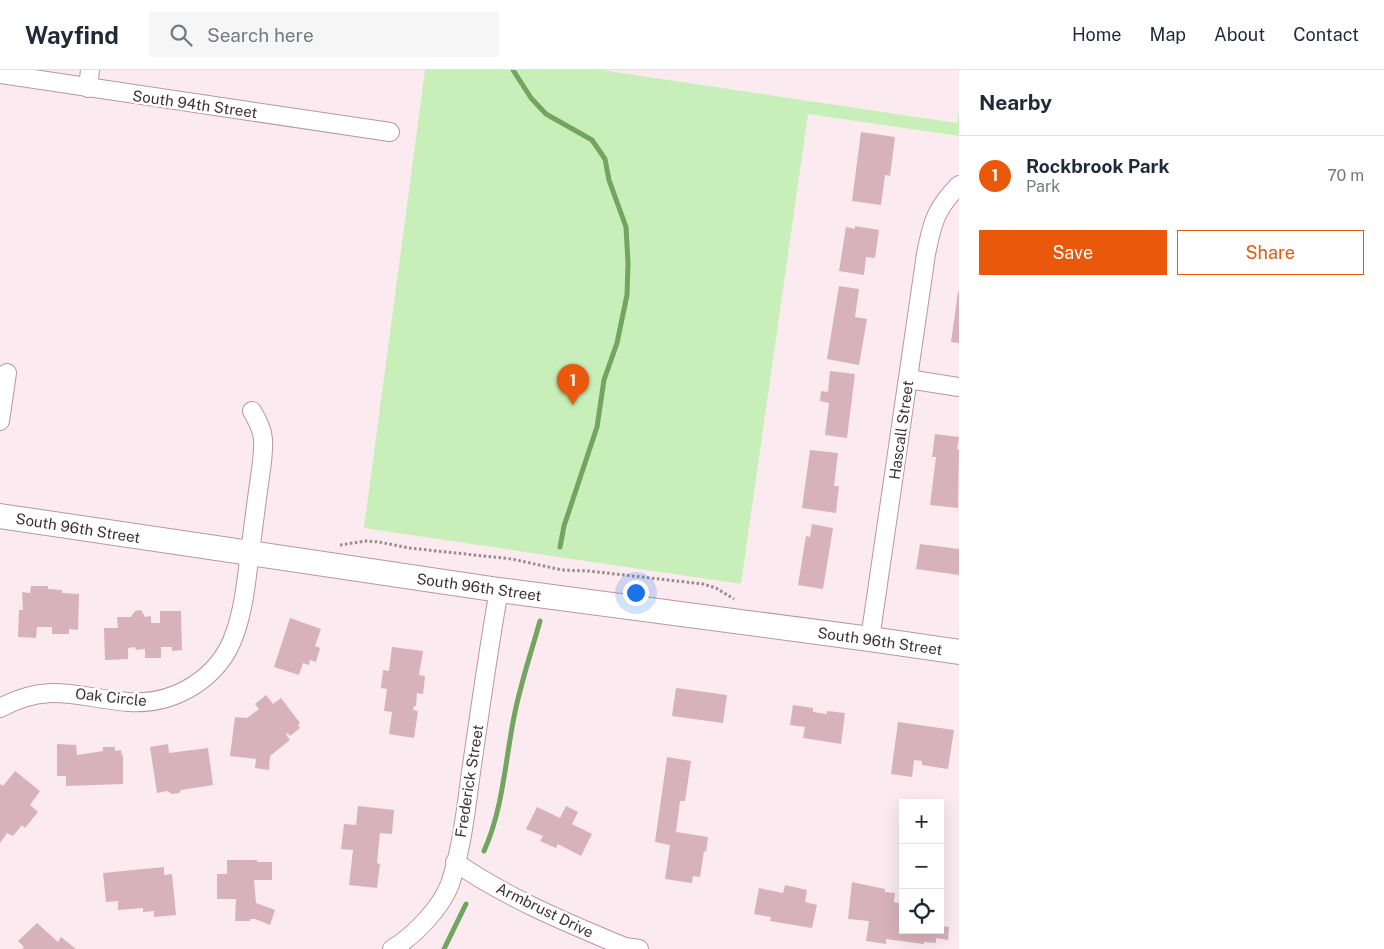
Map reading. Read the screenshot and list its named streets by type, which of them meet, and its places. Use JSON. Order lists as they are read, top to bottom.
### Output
{
  "streets": {
    "street": [
      "South 94th Street",
      "Hascall Street",
      "South 96th Street",
      "Oak Circle",
      "Frederick Street",
      "Armbrust Drive"
    ]
  },
  "crossings": [
    ["Hascall Street", "South 96th Street"],
    ["South 96th Street", "Oak Circle"],
    ["South 96th Street", "Frederick Street"],
    ["Frederick Street", "Armbrust Drive"]
  ],
  "page": {
    "header": "Wayfind",
    "search": "Search here",
    "nav": [
      "Home",
      "Map",
      "About",
      "Contact"
    ],
    "heading": "Nearby",
    "list": [
      {
        "mark": "1",
        "name": "Rockbrook Park",
        "note": "Park",
        "value": "70 m"
      }
    ],
    "buttons": ["Save", "Share"],
    "pins": "1",
    "map_buttons": ["+", "−"]
  }
}
